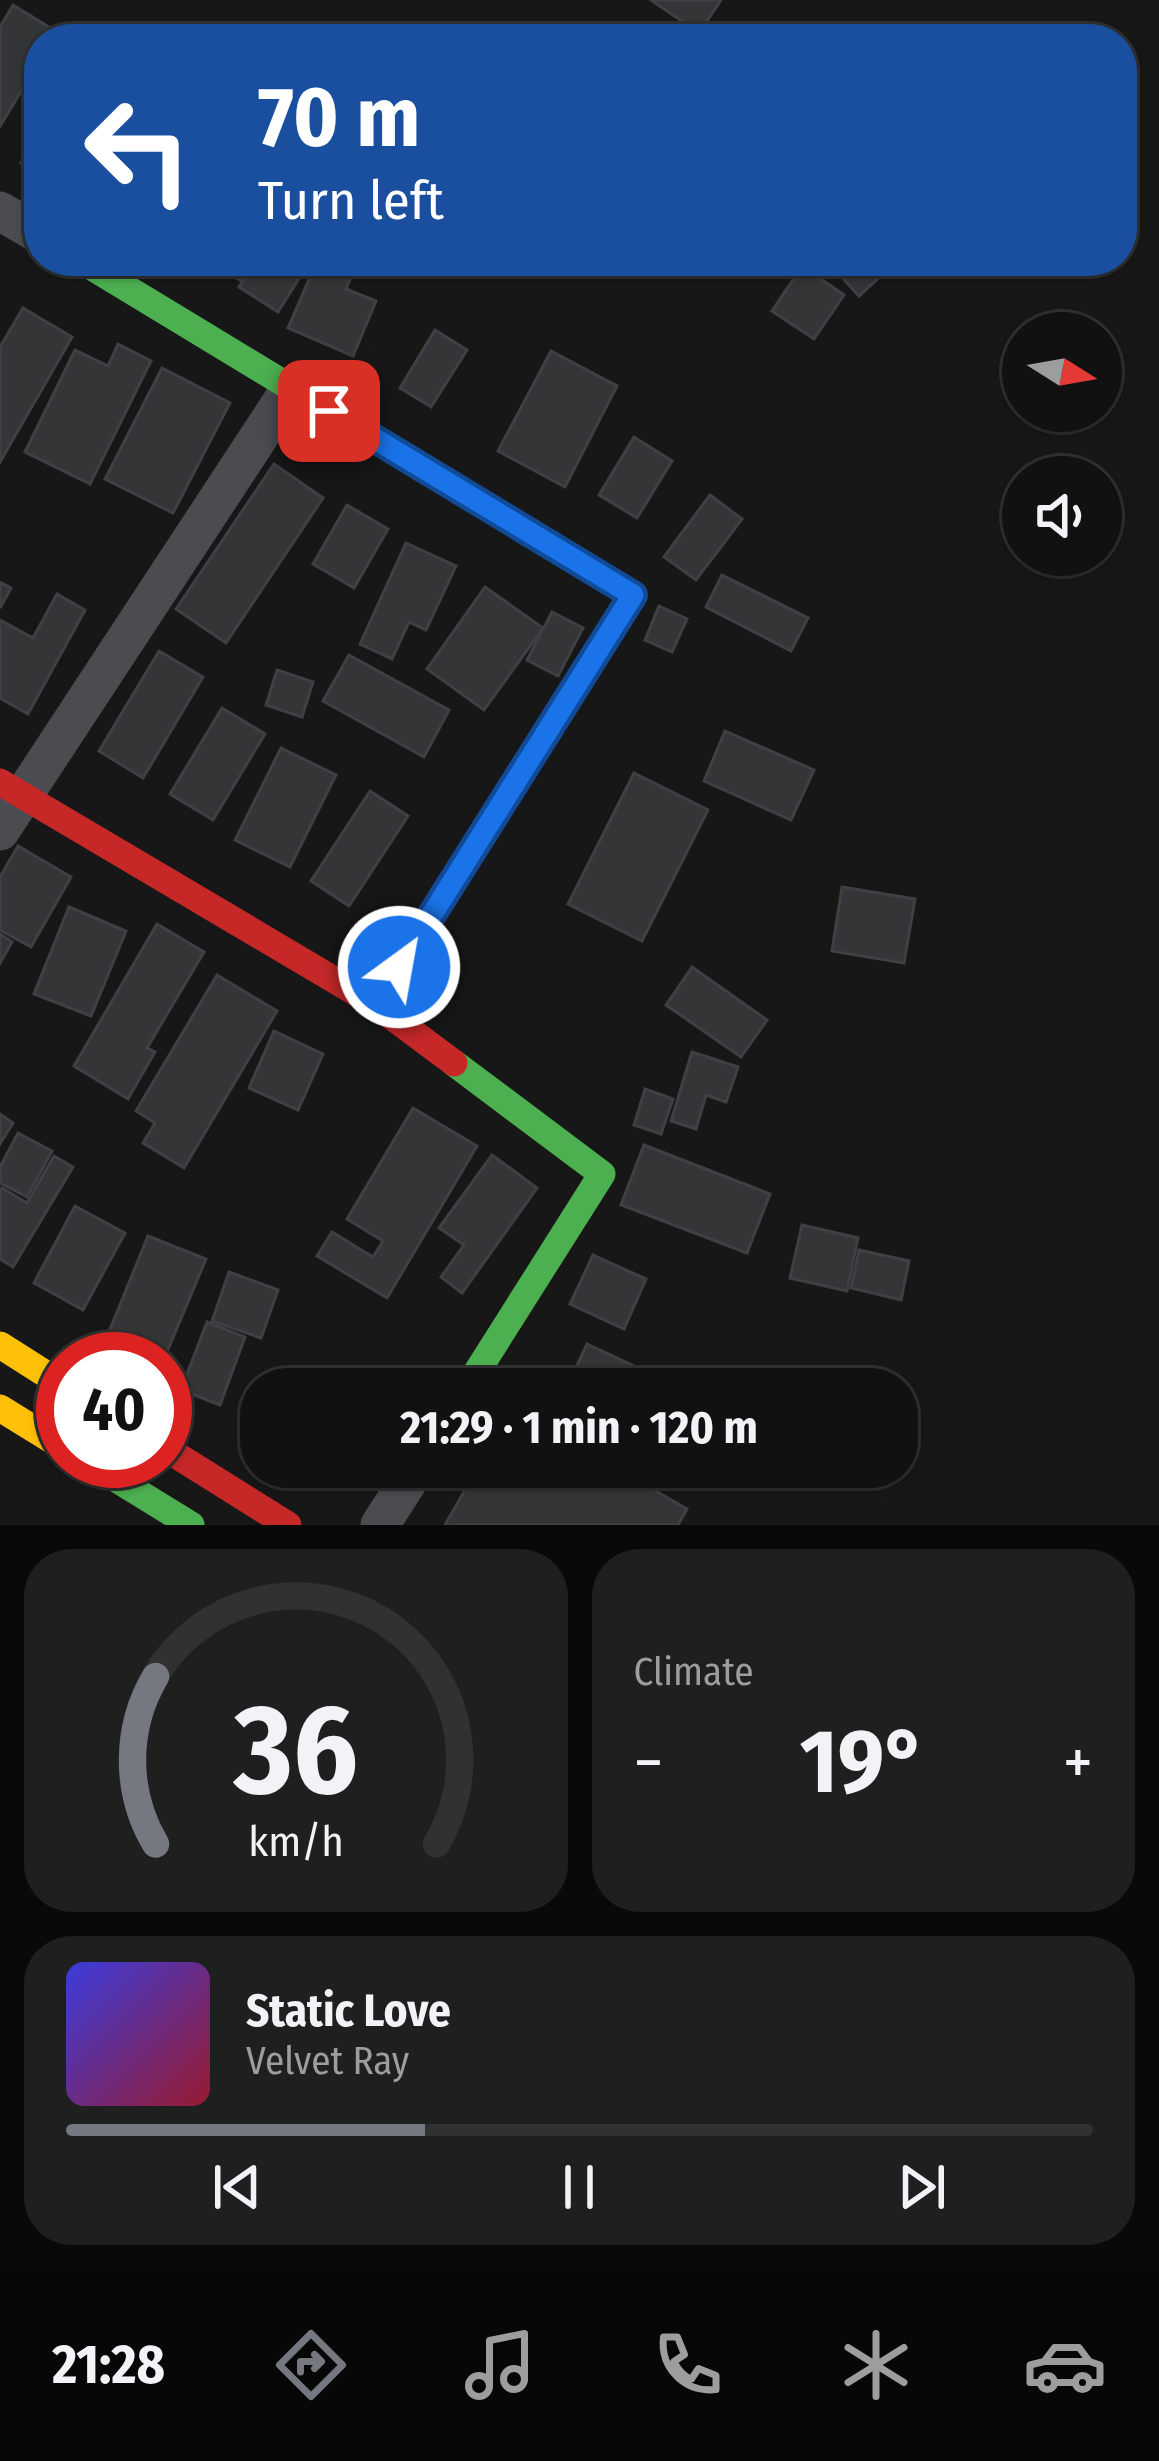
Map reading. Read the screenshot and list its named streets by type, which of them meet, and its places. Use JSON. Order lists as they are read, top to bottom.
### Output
{
  "north": "right",
  "page": {
    "turn": ["70 m", "Turn left"],
    "limit": "40",
    "trip": "21:29 · 1 min · 120 m",
    "tile": "Climate",
    "heat": ["−", "19°", "+"],
    "song": ["Static Love", "Velvet Ray"],
    "tabs": "21:28",
    "gauge": ["36", "km/h"]
  }
}
